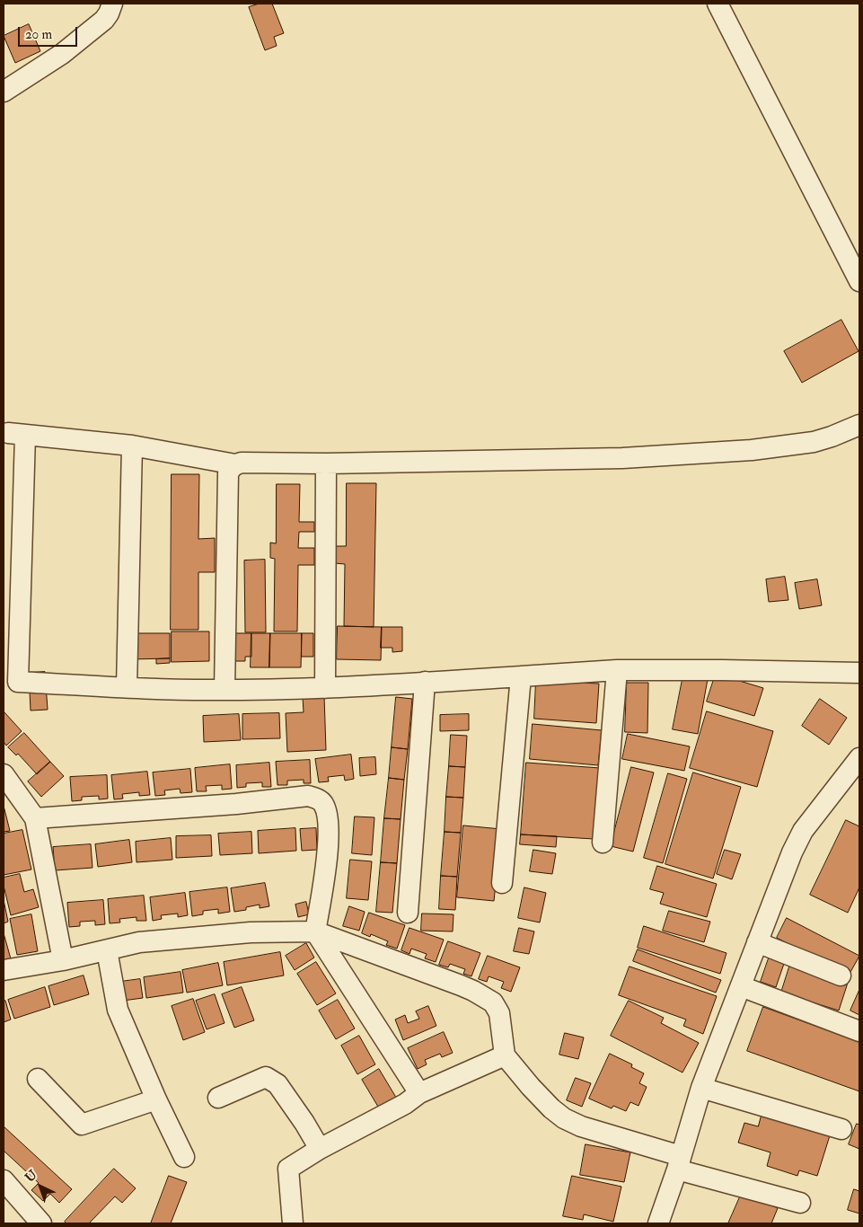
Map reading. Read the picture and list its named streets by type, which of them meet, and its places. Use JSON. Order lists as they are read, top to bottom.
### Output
{
  "scale_bar": "20 m",
  "north": "top left"
}
